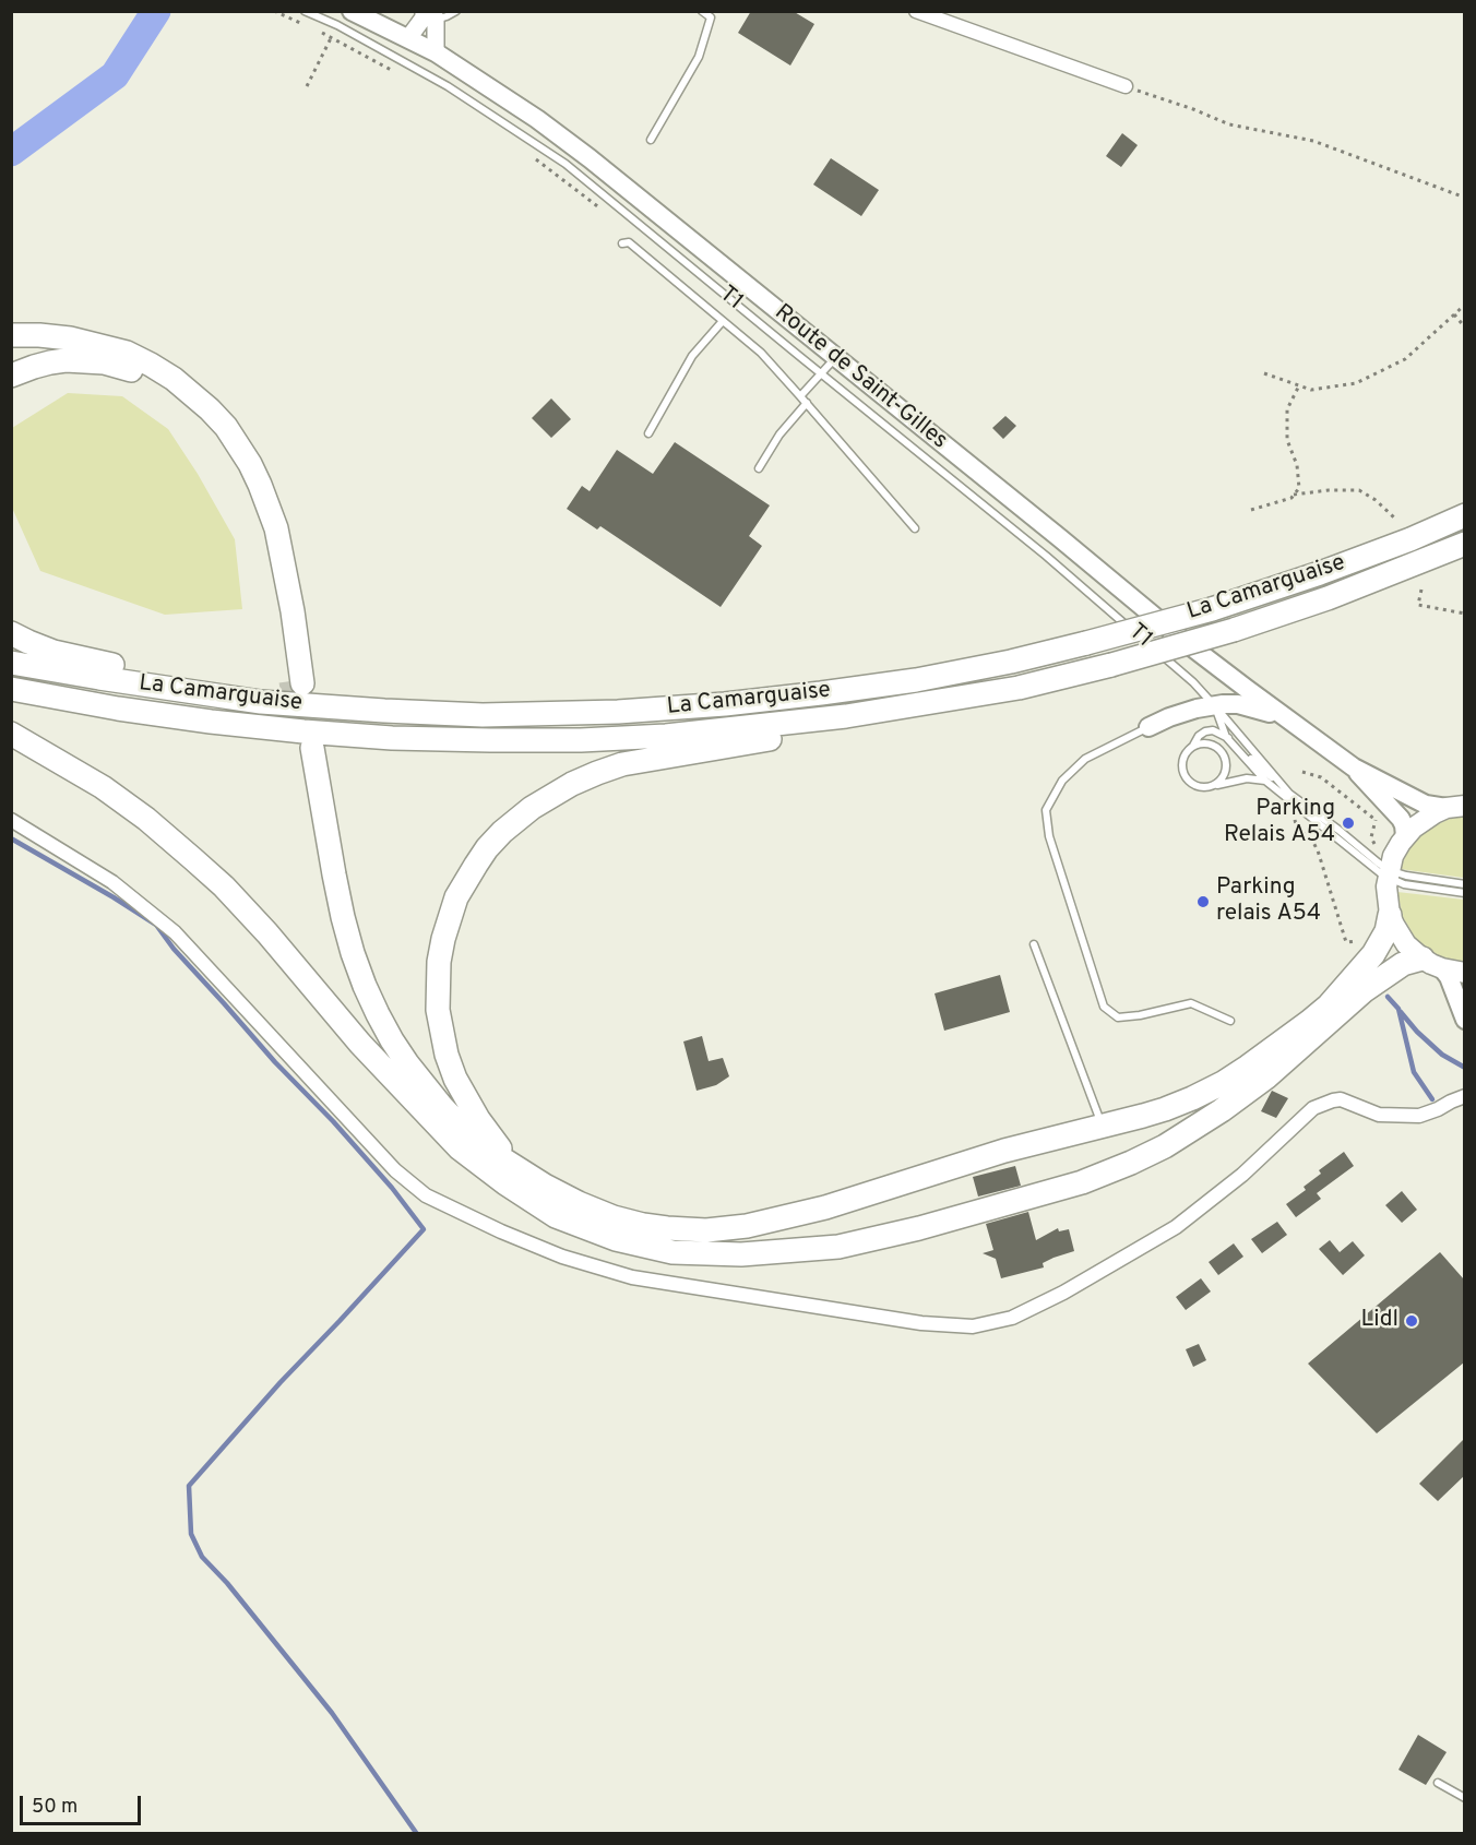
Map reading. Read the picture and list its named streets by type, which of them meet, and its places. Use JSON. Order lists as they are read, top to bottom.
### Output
{
  "streets": {
    "highway": ["La Camarguaise"],
    "main road": ["Route de Saint-Gilles"],
    "lane": ["T1"]
  },
  "places": ["Parking Relais A54", "Parking relais A54", "Lidl"],
  "scale_bar": "50 m"
}
